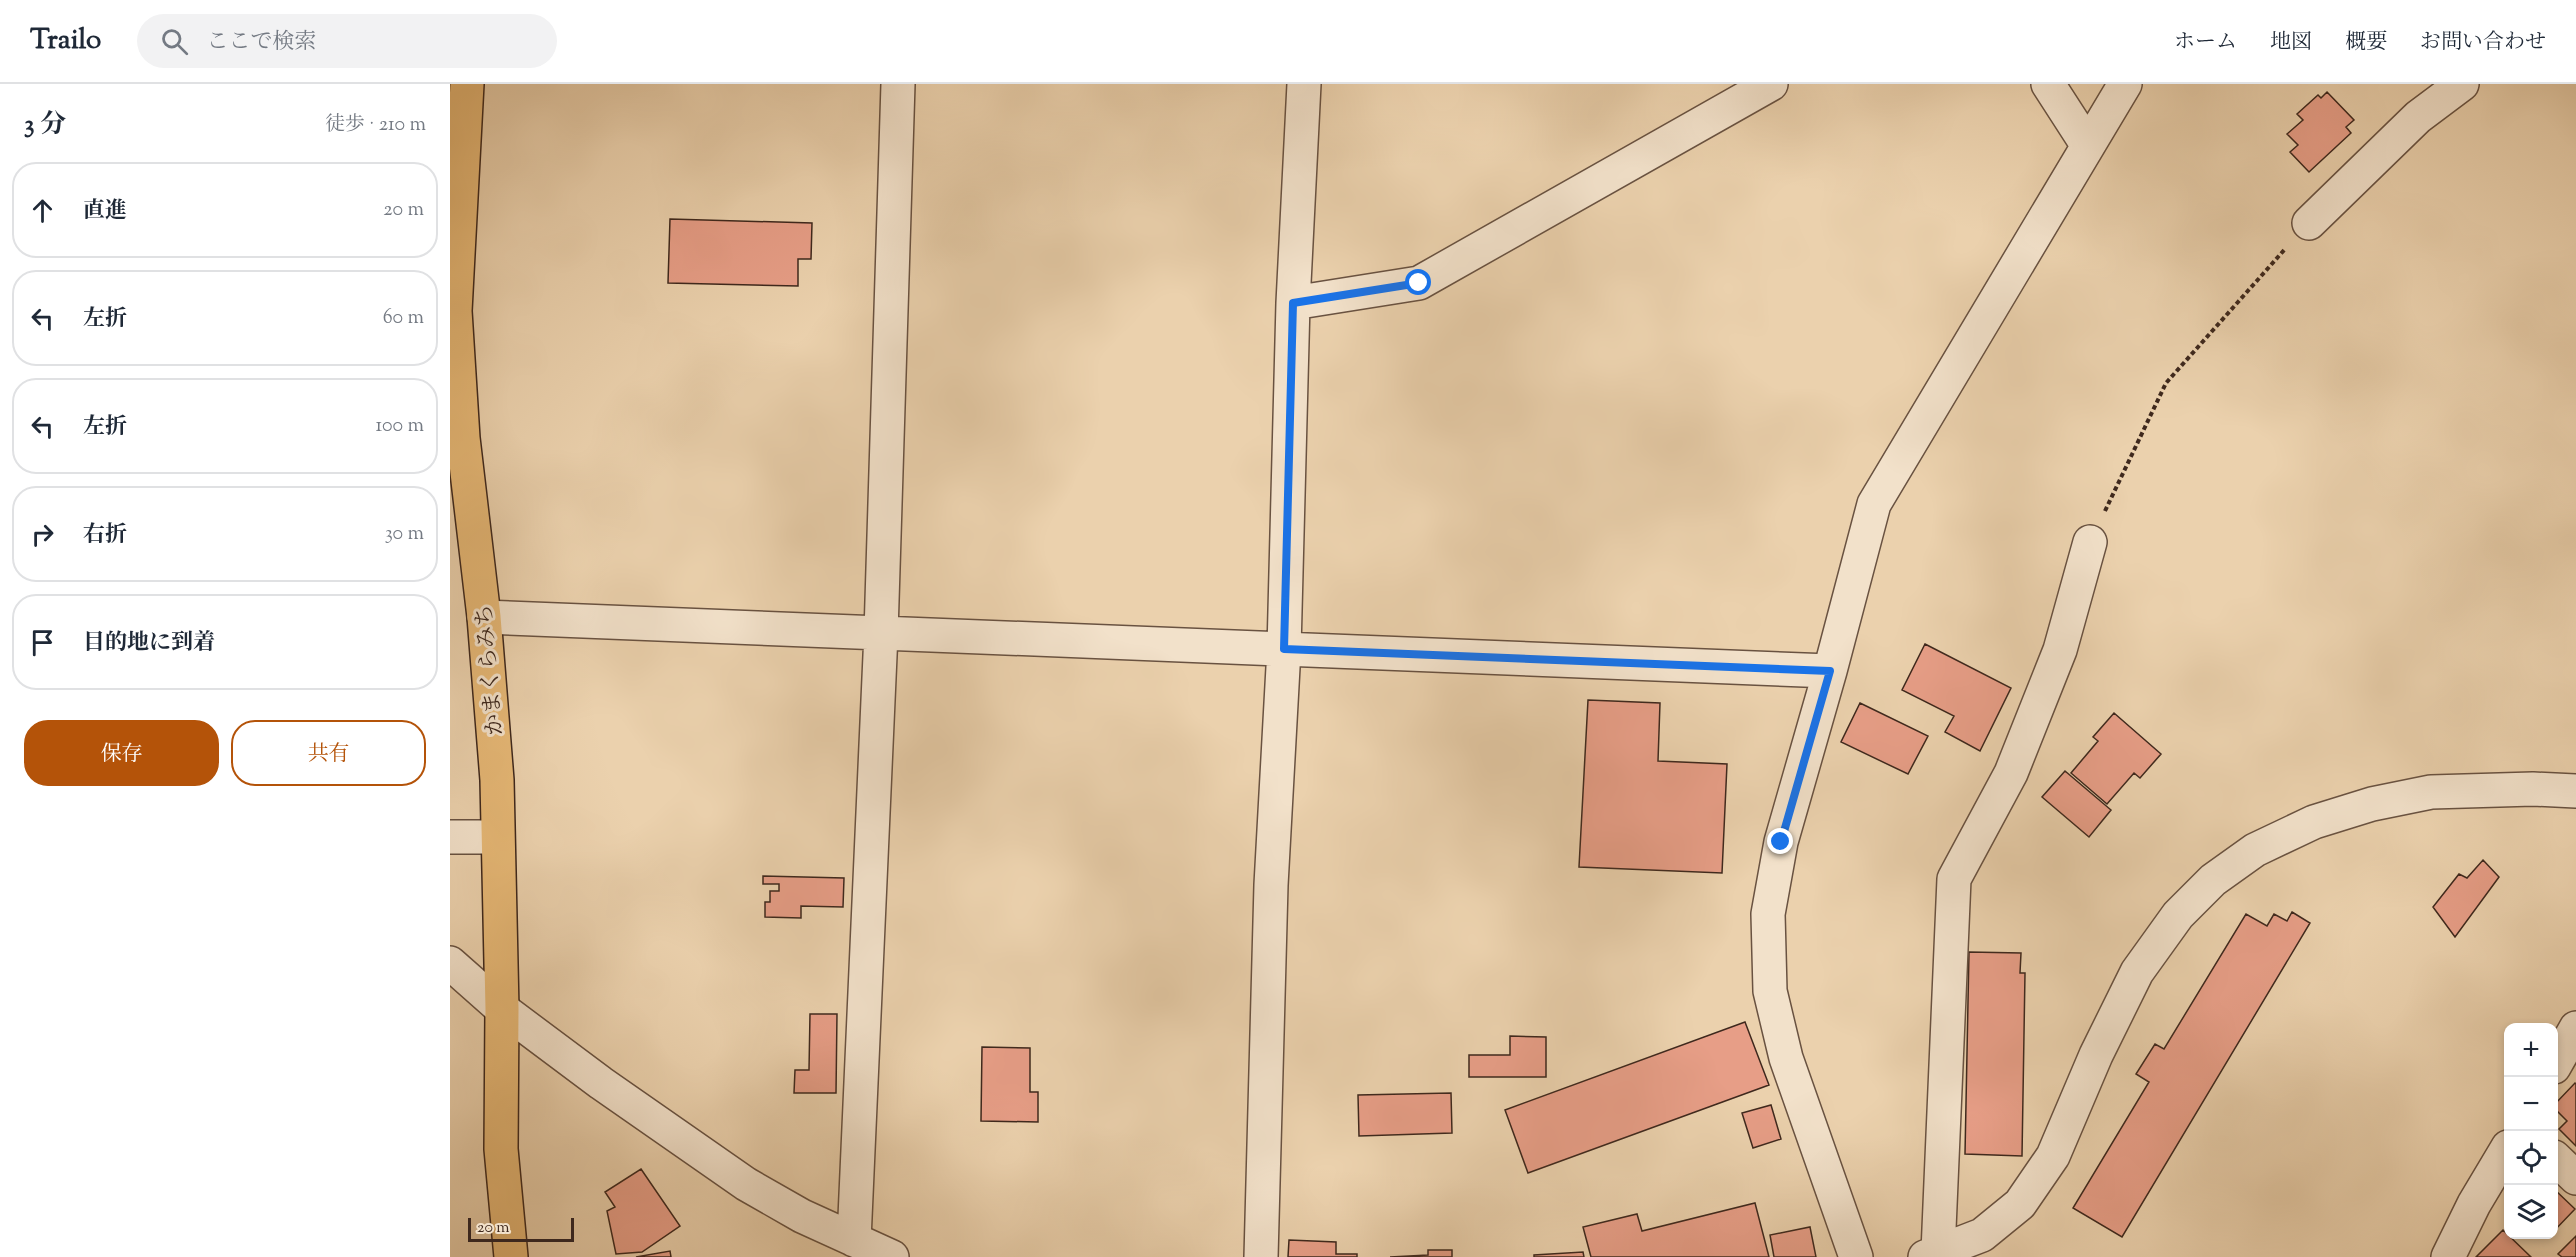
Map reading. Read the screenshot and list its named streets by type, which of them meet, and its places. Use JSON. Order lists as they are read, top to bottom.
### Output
{
  "streets": {
    "main road": ["かまくらみち"]
  },
  "scale_bar": "20 m",
  "page": {
    "header": "Trailo",
    "search": "ここで検索",
    "nav": [
      "ホーム",
      "地図",
      "概要",
      "お問い合わせ"
    ],
    "heading": ["3 分", "徒歩 · 210 m"],
    "list": [
      ["直進", "20 m"],
      ["左折", "60 m"],
      ["左折", "100 m"],
      ["右折", "30 m"],
      "目的地に到着"
    ],
    "buttons": ["保存", "共有"],
    "map_buttons": ["+", "−"],
    "scale": "20 m"
  }
}
